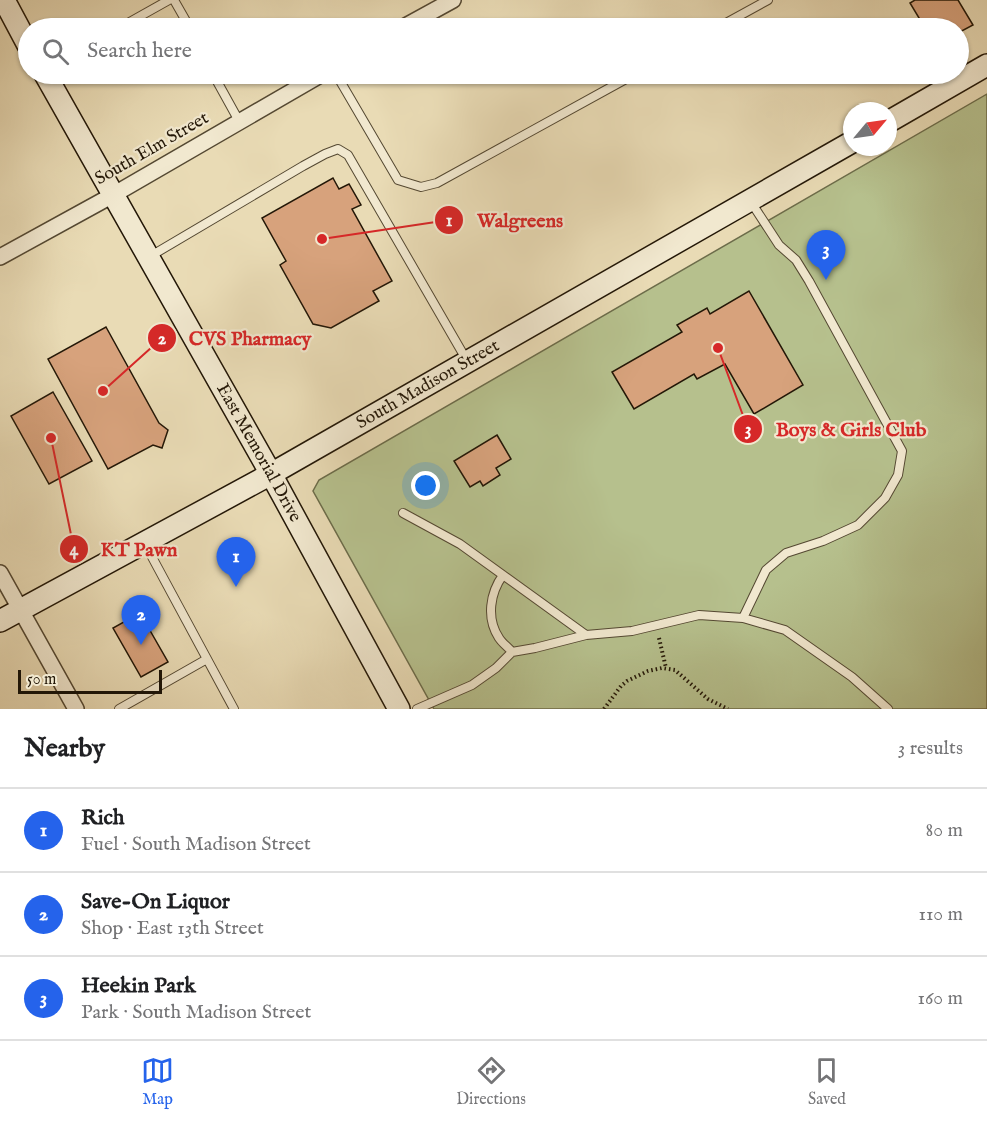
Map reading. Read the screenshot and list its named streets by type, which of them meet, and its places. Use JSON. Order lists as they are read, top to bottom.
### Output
{
  "streets": {
    "main road": ["South Madison Street", "East Memorial Drive"],
    "street": ["South Elm Street"]
  },
  "crossings": [
    ["South Elm Street", "East Memorial Drive"],
    ["South Madison Street", "East Memorial Drive"]
  ],
  "places": [
    "Walgreens",
    "Boys & Girls Club",
    "CVS Pharmacy",
    "KT Pawn"
  ],
  "scale_bar": "50 m",
  "north": "top right",
  "page": {
    "search": "Search here",
    "pins": ["3", "1", "2"],
    "scale": "50 m",
    "heading": ["Nearby", "3 results"],
    "list": [
      {
        "mark": "1",
        "name": "Rich",
        "note": "Fuel · South Madison Street",
        "value": "80 m"
      },
      {
        "mark": "2",
        "name": "Save-On Liquor",
        "note": "Shop · East 13th Street",
        "value": "110 m"
      },
      {
        "mark": "3",
        "name": "Heekin Park",
        "note": "Park · South Madison Street",
        "value": "160 m"
      }
    ],
    "nav": ["Map", "Directions", "Saved"]
  }
}
